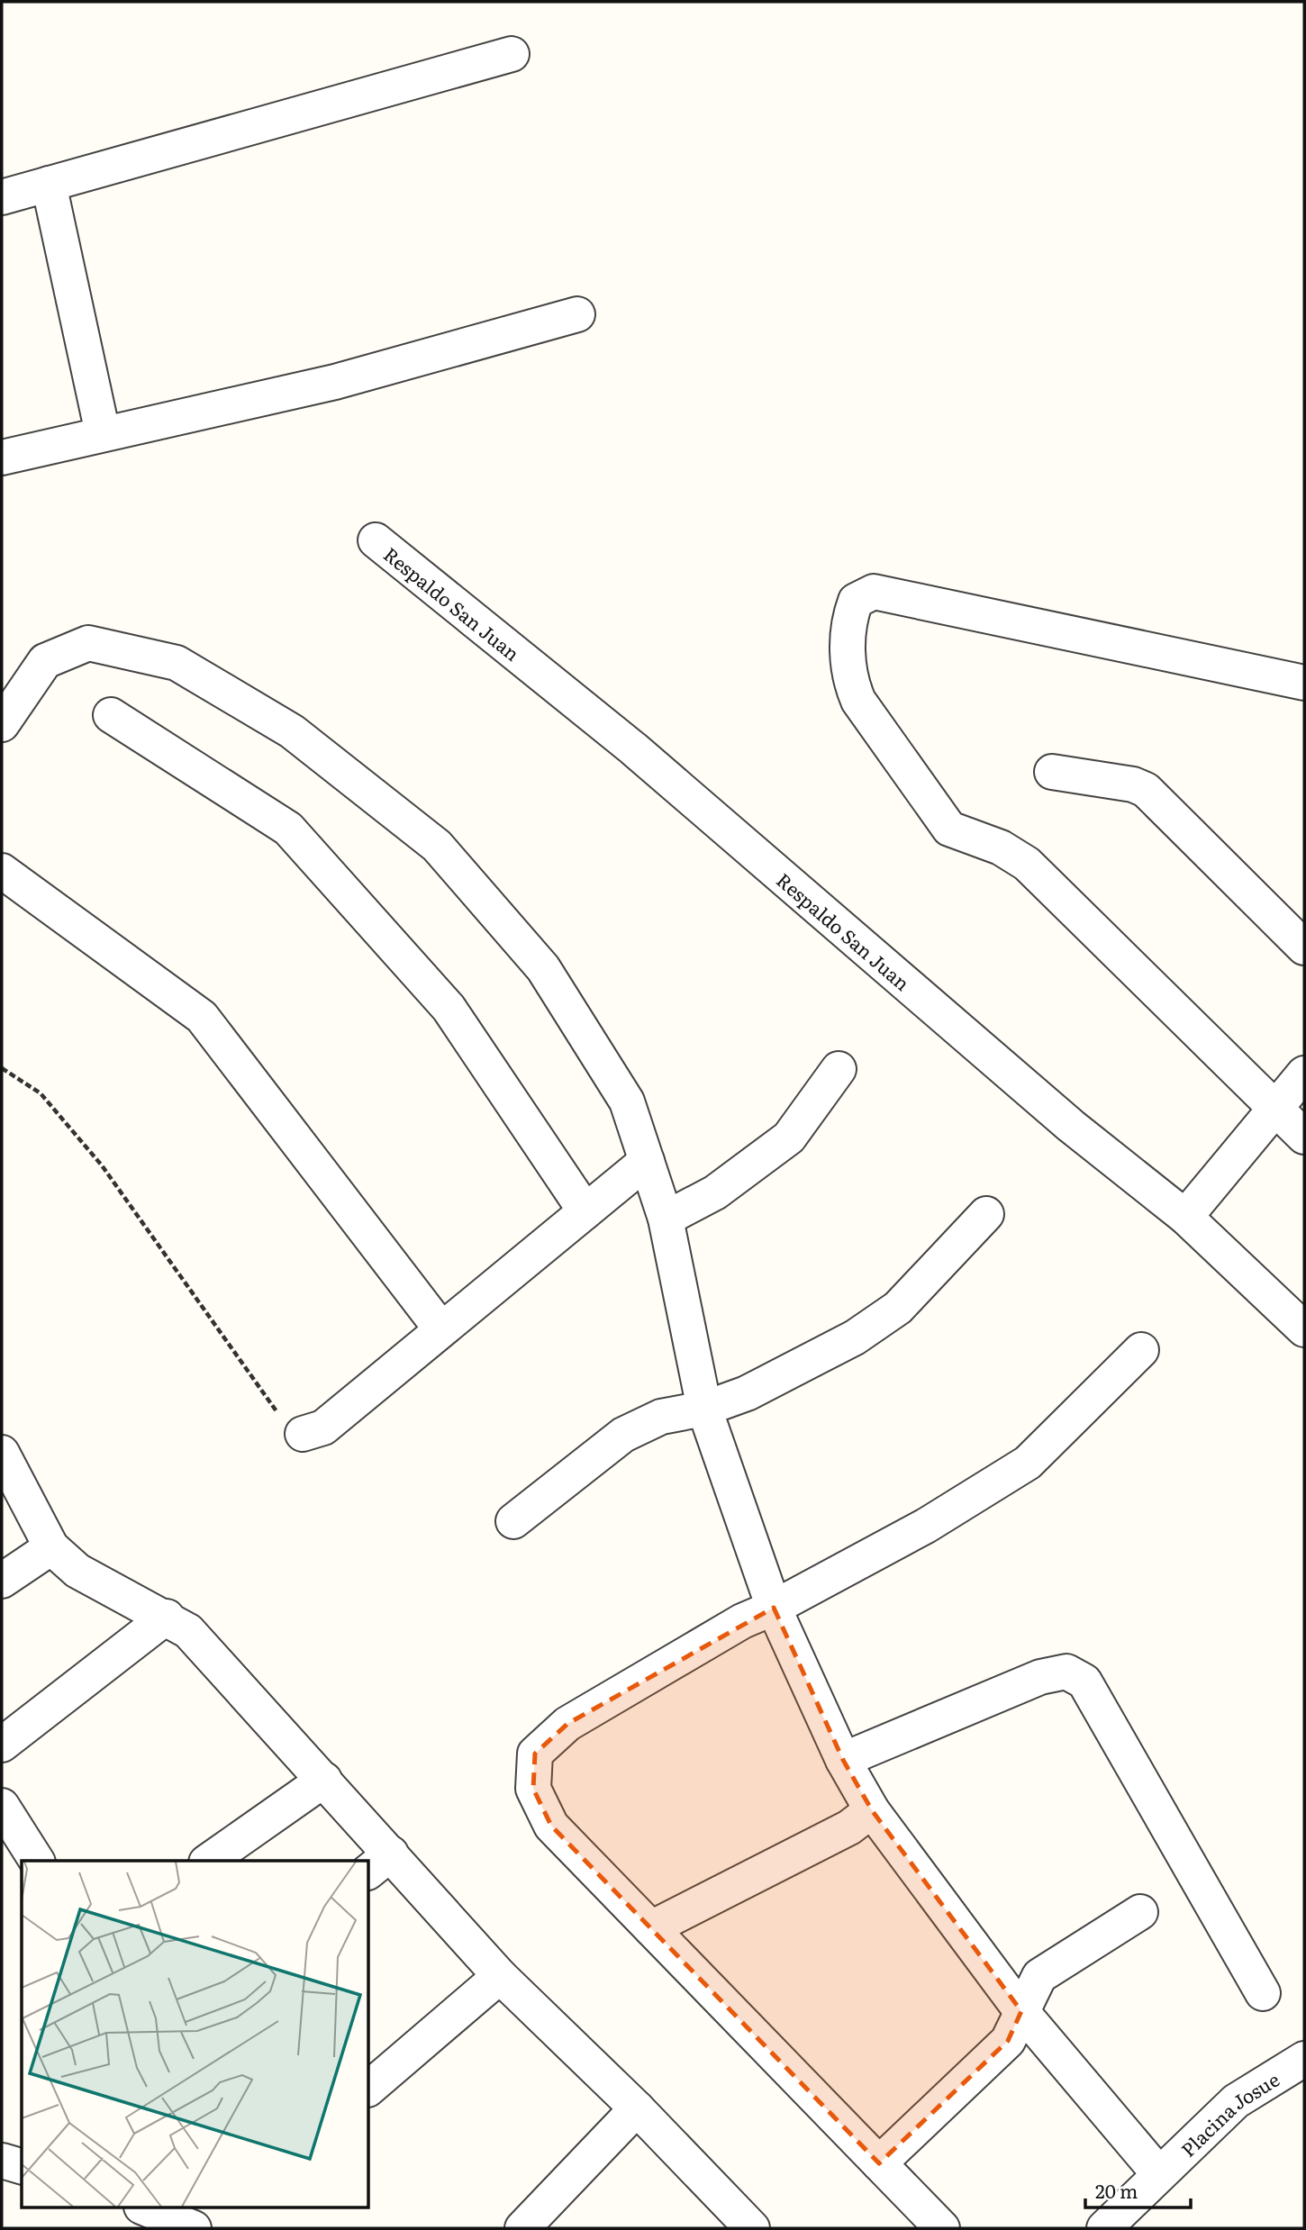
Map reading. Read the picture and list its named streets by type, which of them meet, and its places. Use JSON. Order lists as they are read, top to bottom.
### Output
{
  "streets": {
    "street": ["Respaldo San Juan", "Placina Josue"]
  },
  "scale_bar": "20 m"
}
